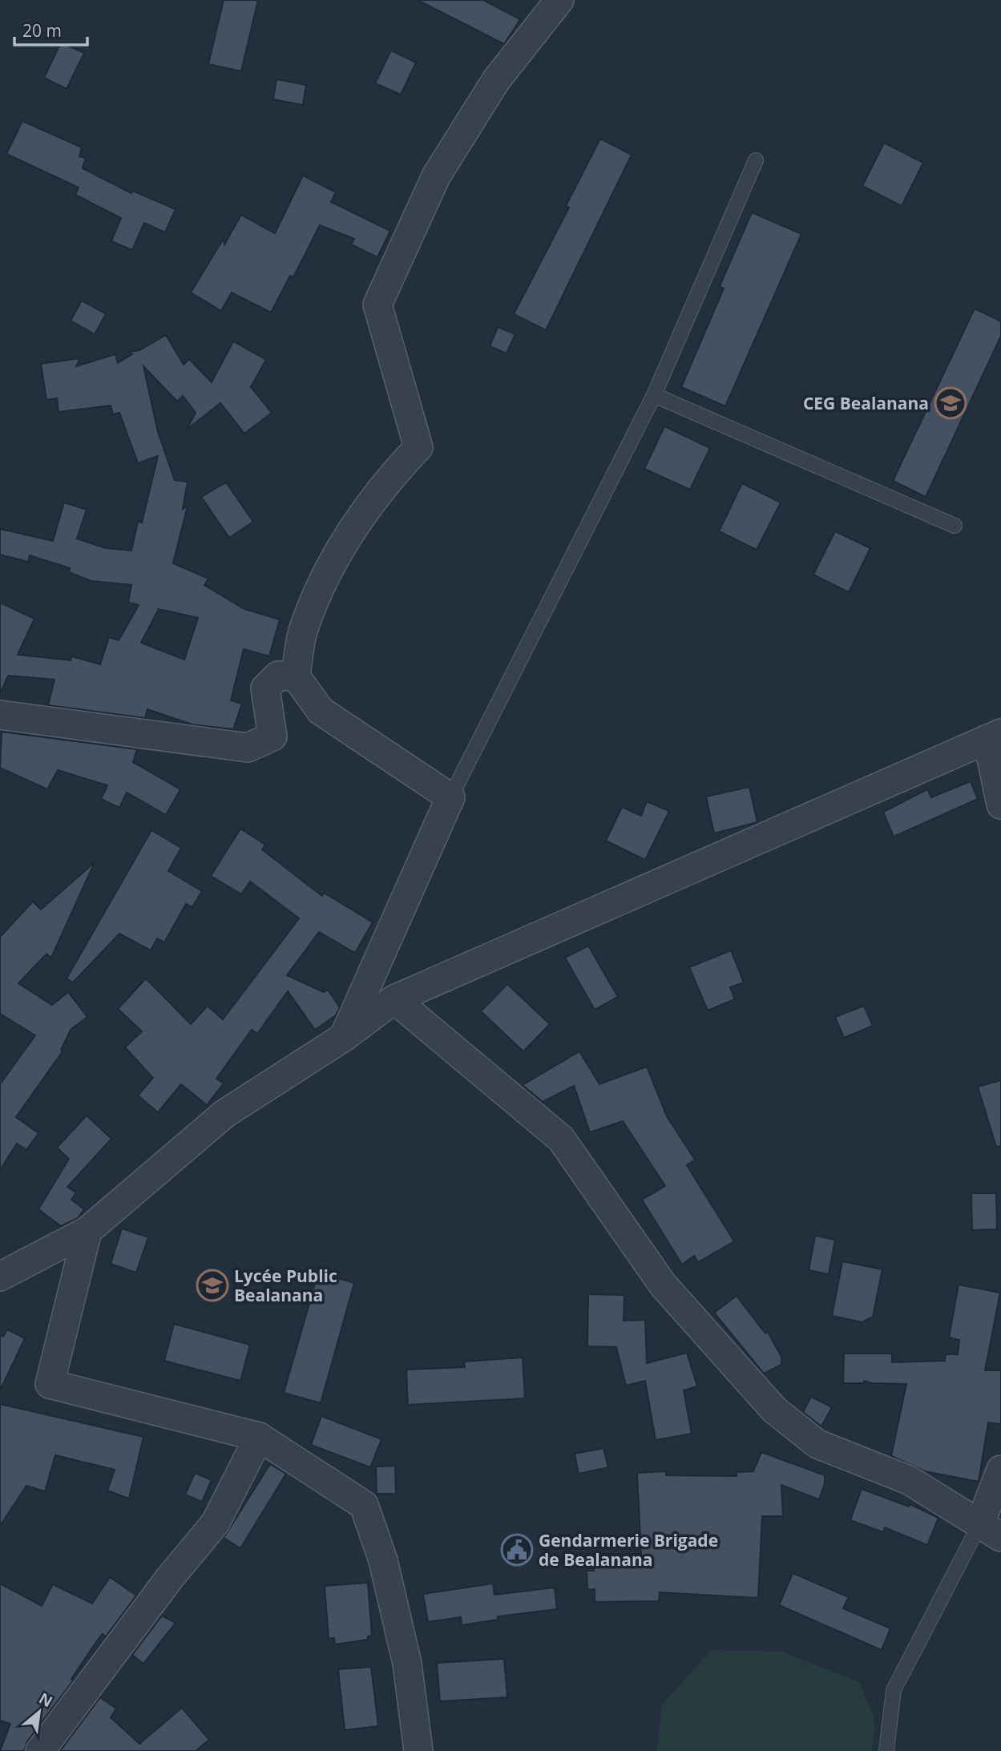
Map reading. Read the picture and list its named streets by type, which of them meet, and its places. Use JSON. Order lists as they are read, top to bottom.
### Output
{
  "places": {
    "school or university": ["CEG Bealanana", "Lycée Public Bealanana"],
    "public building": ["Gendarmerie Brigade de Bealanana"]
  },
  "scale_bar": "20 m",
  "north": "top right"
}
